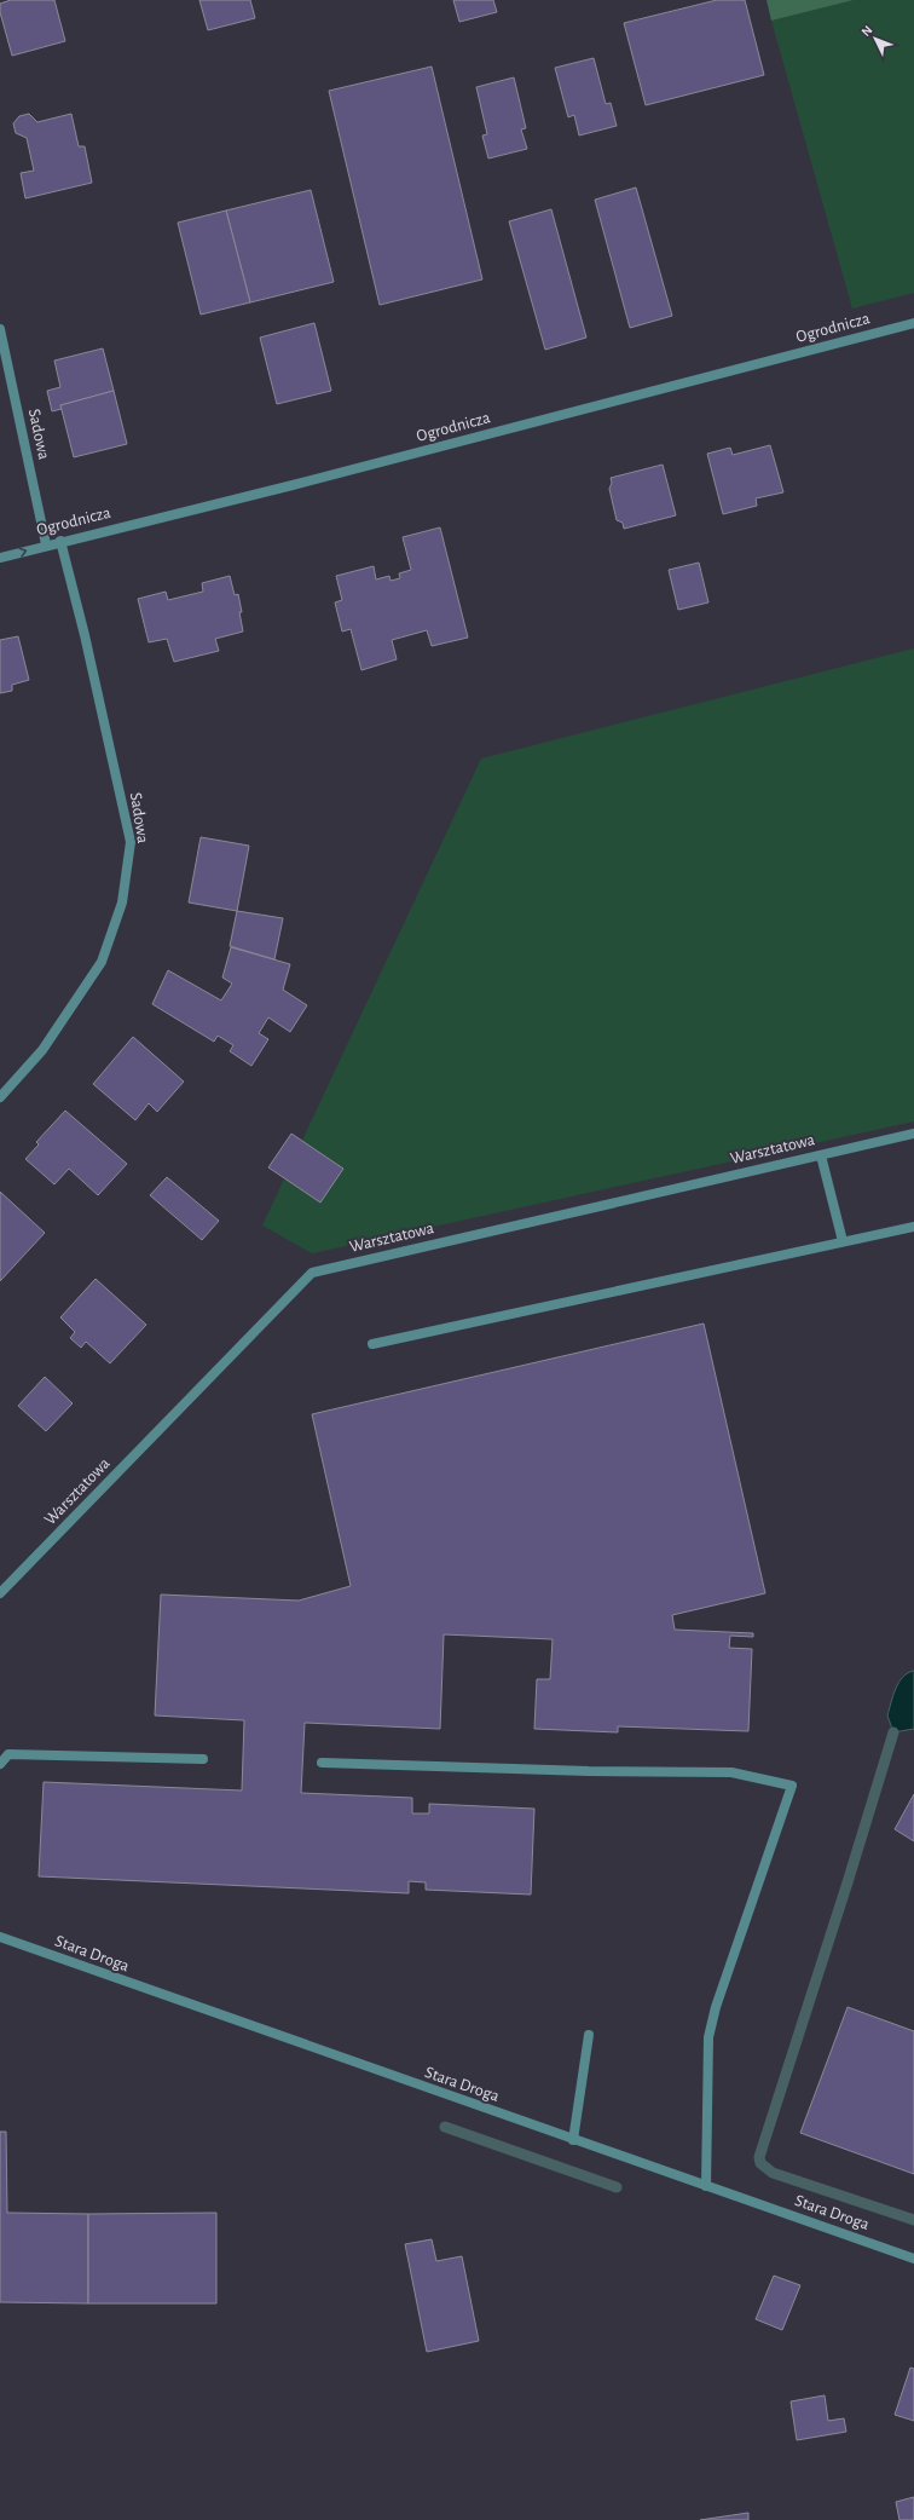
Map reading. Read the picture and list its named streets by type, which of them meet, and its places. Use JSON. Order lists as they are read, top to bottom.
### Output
{
  "streets": {
    "street": [
      "Ogrodnicza",
      "Sadowa",
      "Warsztatowa",
      "Stara Droga"
    ]
  },
  "crossings": [
    ["Ogrodnicza", "Sadowa"]
  ],
  "north": "top left"
}
